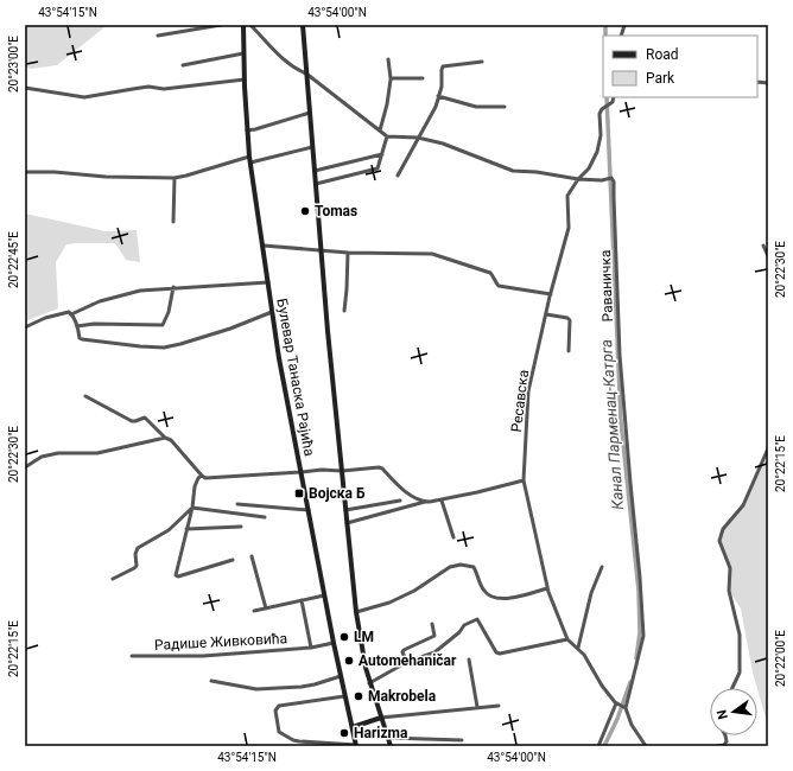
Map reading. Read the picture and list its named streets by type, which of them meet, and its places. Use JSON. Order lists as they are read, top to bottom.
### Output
{
  "streets": {
    "street": [
      "Раваничка",
      "Булевар Танаска Рајића",
      "Ресавска",
      "Радише Живковића"
    ]
  },
  "crossings": [
    ["Раваничка", "Ресавска"],
    ["Булевар Танаска Рајића", "Радише Живковића"]
  ],
  "water": ["Канал Парменац-Катрга"],
  "places": {
    "other": [
      "Tomas",
      "LM",
      "Automehaničar",
      "Makrobela",
      "Harizma"
    ],
    "transit": ["Војска Б"]
  },
  "legend": ["Road", "Park"],
  "north": "left",
  "coordinates": [
    "43°54'15\"N",
    "43°54'00\"N",
    "20°23'00\"E",
    "20°22'45\"E",
    "20°22'30\"E",
    "20°22'15\"E",
    "20°22'00\"E"
  ]
}
